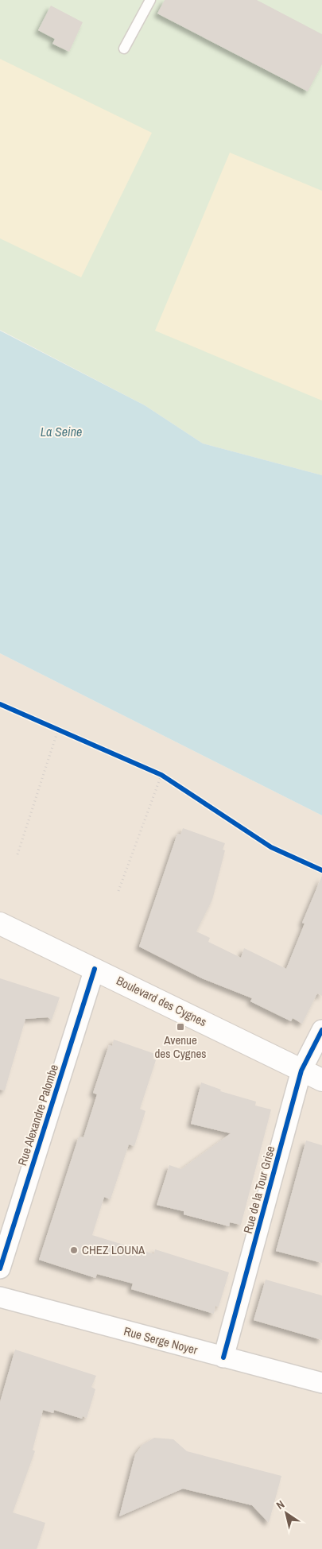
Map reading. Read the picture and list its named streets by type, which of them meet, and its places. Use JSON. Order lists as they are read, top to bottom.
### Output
{
  "streets": {
    "main road": ["Boulevard des Cygnes"],
    "street": ["Rue Alexandre Palombe", "Rue de la Tour Grise", "Rue Serge Noyer"]
  },
  "crossings": [
    ["Boulevard des Cygnes", "Rue Alexandre Palombe"],
    ["Boulevard des Cygnes", "Rue de la Tour Grise"],
    ["Rue de la Tour Grise", "Rue Serge Noyer"]
  ],
  "water": ["La Seine"],
  "places": {
    "transit": ["Avenue des Cygnes"],
    "other": ["CHEZ LOUNA"]
  },
  "north": "top left"
}
